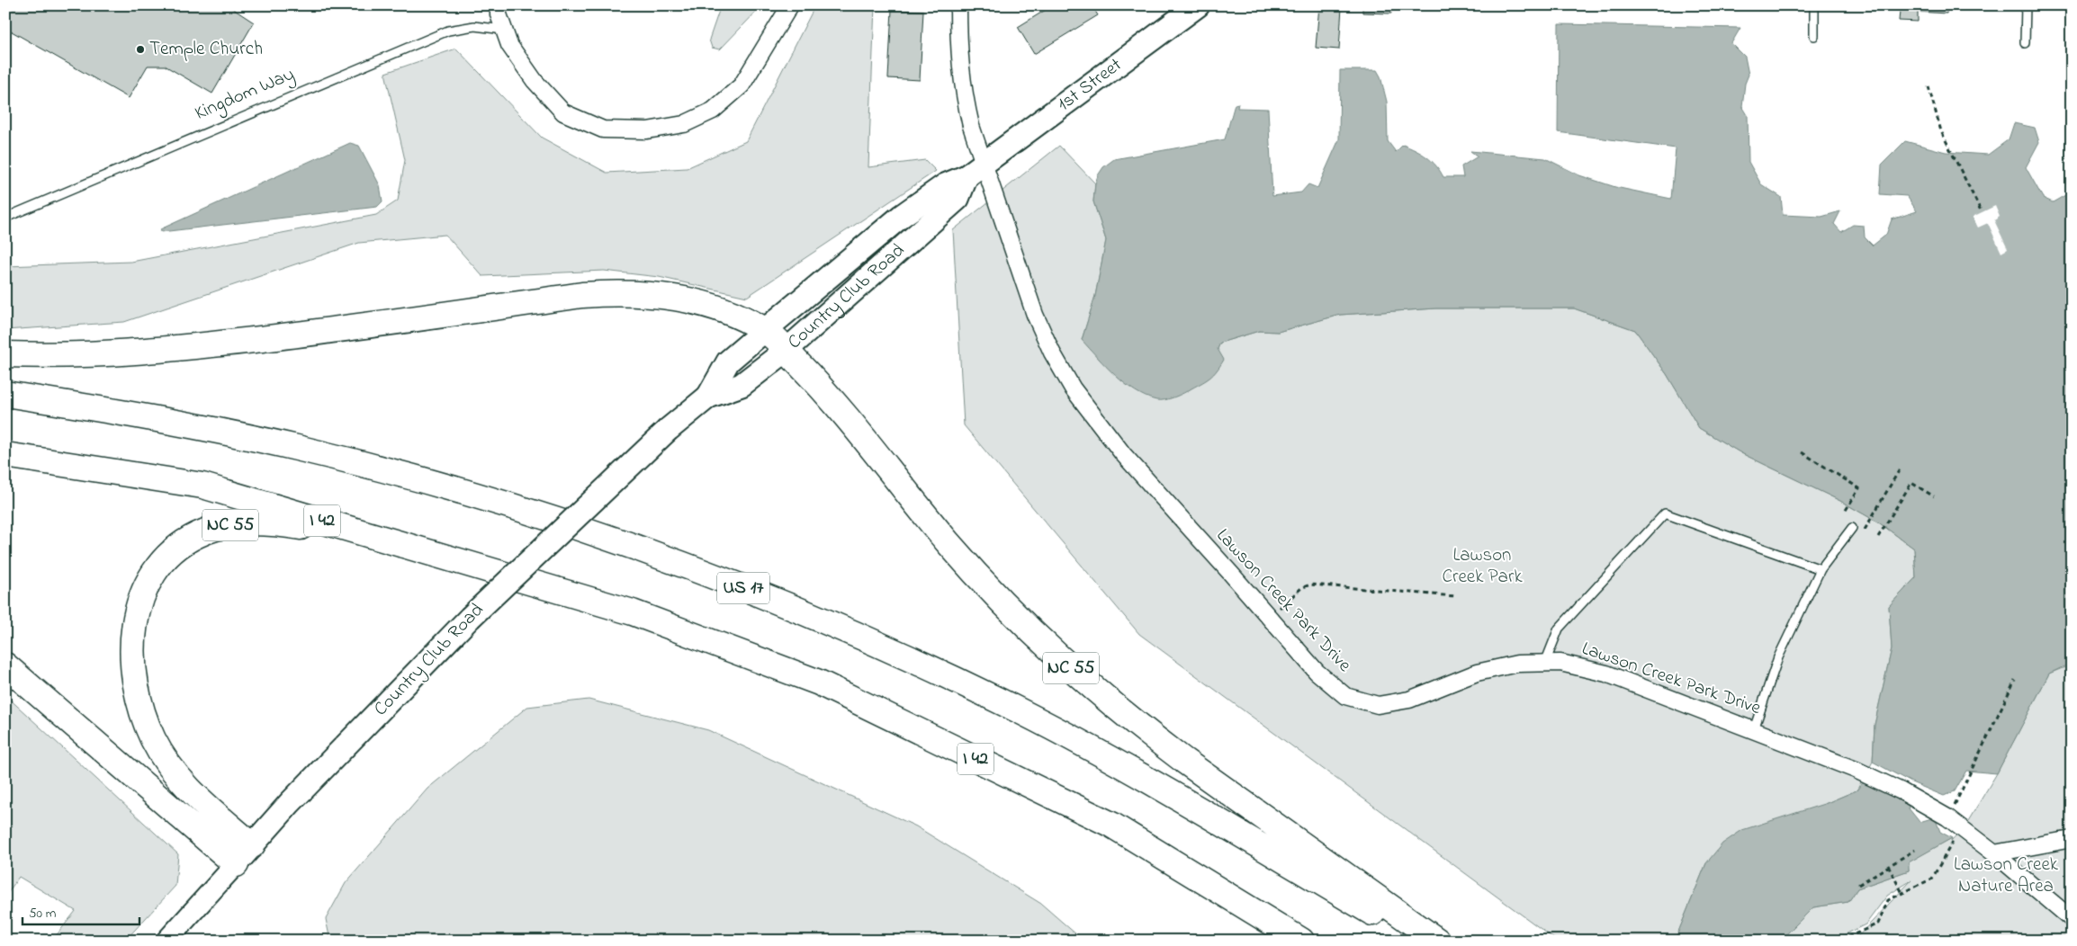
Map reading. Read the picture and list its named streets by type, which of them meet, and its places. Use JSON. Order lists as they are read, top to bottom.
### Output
{
  "streets": {
    "highway": ["I 42", "NC 55", "US 17"],
    "main road": ["1st Street", "Country Club Road"],
    "street": ["Lawson Creek Park Drive"],
    "lane": ["Kingdom Way"]
  },
  "crossings": [
    ["1st Street", "Country Club Road"],
    ["1st Street", "Lawson Creek Park Drive"],
    ["Country Club Road", "NC 55"],
    ["Country Club Road", "Lawson Creek Park Drive"],
    ["I 42", "NC 55"]
  ],
  "parks": ["Lawson Creek Park", "Lawson Creek Nature Area"],
  "places": ["Temple Church"],
  "scale_bar": "50 m"
}
